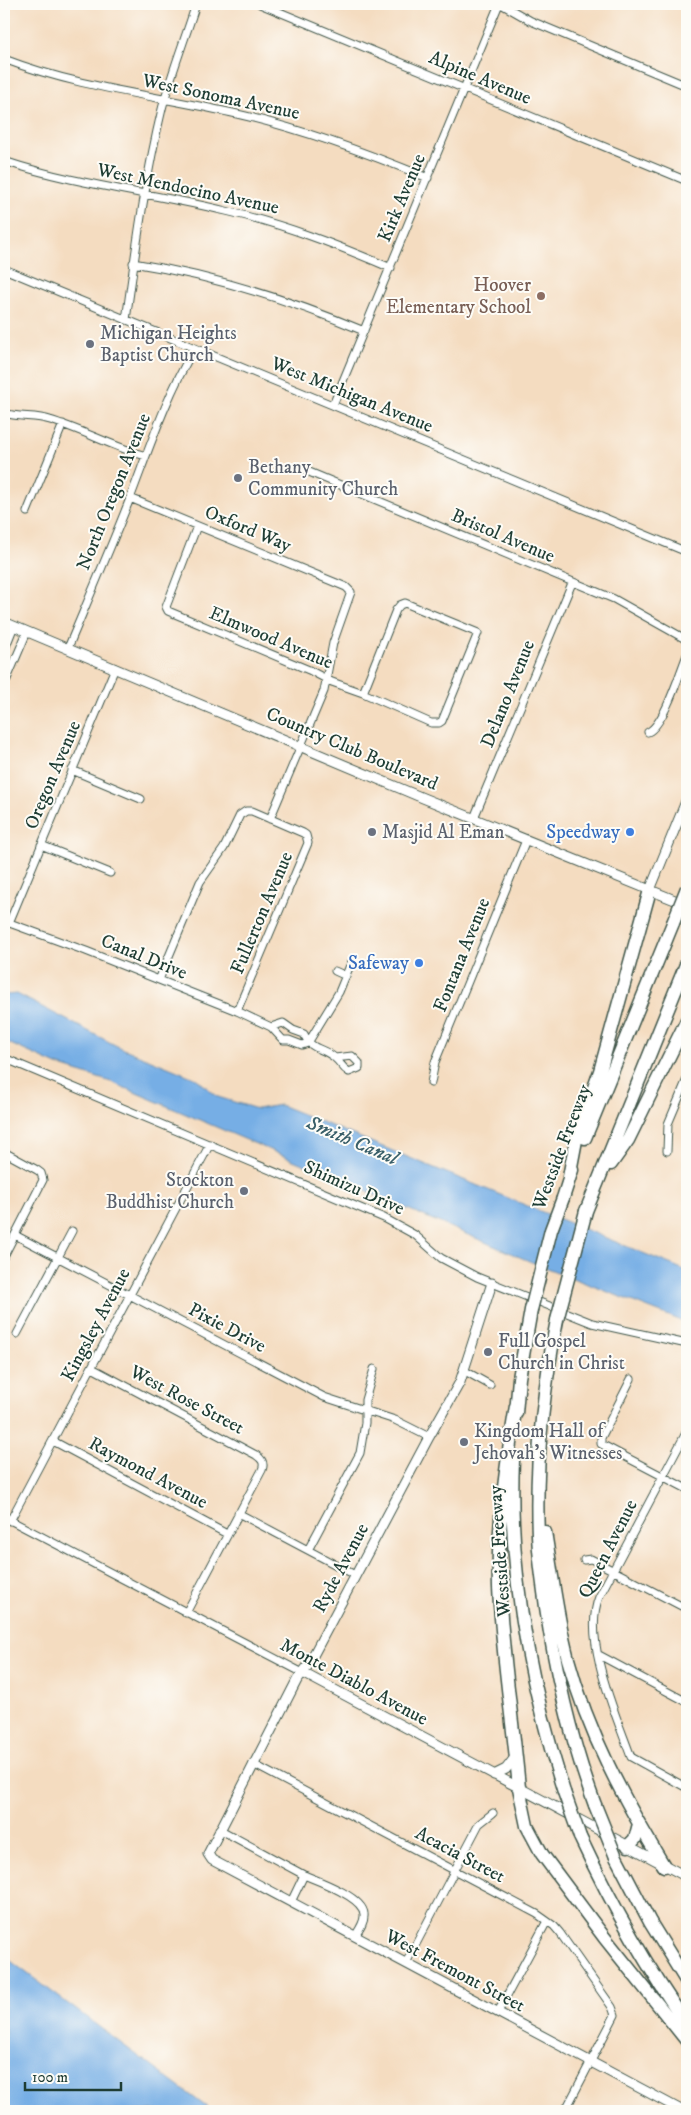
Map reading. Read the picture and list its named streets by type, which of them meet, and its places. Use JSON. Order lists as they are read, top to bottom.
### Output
{
  "streets": {
    "highway": ["Westside Freeway"],
    "street": [
      "Alpine Avenue",
      "West Sonoma Avenue",
      "West Mendocino Avenue",
      "Kirk Avenue",
      "West Michigan Avenue",
      "North Oregon Avenue",
      "Oxford Way",
      "Bristol Avenue",
      "Elmwood Avenue",
      "Delano Avenue",
      "Country Club Boulevard",
      "Oregon Avenue",
      "Fullerton Avenue",
      "Fontana Avenue",
      "Canal Drive",
      "Shimizu Drive",
      "Kingsley Avenue",
      "Pixie Drive",
      "West Rose Street",
      "Raymond Avenue",
      "Queen Avenue",
      "Ryde Avenue",
      "Monte Diablo Avenue",
      "Acacia Street",
      "West Fremont Street"
    ]
  },
  "crossings": [
    ["Alpine Avenue", "Kirk Avenue"],
    ["West Sonoma Avenue", "Kirk Avenue"],
    ["West Mendocino Avenue", "Kirk Avenue"],
    ["Kirk Avenue", "West Michigan Avenue"],
    ["West Michigan Avenue", "North Oregon Avenue"],
    ["North Oregon Avenue", "Oxford Way"],
    ["North Oregon Avenue", "Country Club Boulevard"],
    ["Oxford Way", "Elmwood Avenue"],
    ["Bristol Avenue", "Delano Avenue"],
    ["Delano Avenue", "Country Club Boulevard"],
    ["Country Club Boulevard", "Oregon Avenue"],
    ["Country Club Boulevard", "Fontana Avenue"],
    ["Oregon Avenue", "Canal Drive"],
    ["Fullerton Avenue", "Canal Drive"],
    ["Shimizu Drive", "Kingsley Avenue"],
    ["Shimizu Drive", "Ryde Avenue"],
    ["Kingsley Avenue", "Pixie Drive"],
    ["Kingsley Avenue", "West Rose Street"],
    ["Kingsley Avenue", "Raymond Avenue"],
    ["Kingsley Avenue", "Monte Diablo Avenue"],
    ["Pixie Drive", "Ryde Avenue"],
    ["Ryde Avenue", "Monte Diablo Avenue"],
    ["Ryde Avenue", "Acacia Street"],
    ["Ryde Avenue", "West Fremont Street"],
    ["Acacia Street", "West Fremont Street"]
  ],
  "water": ["Smith Canal"],
  "places": [
    "Hoover Elementary School",
    "Michigan Heights Baptist Church",
    "Bethany Community Church",
    "Masjid Al Eman",
    "Speedway",
    "Safeway",
    "Stockton Buddhist Church",
    "Full Gospel Church in Christ",
    "Kingdom Hall of Jehovah's Witnesses"
  ],
  "scale_bar": "100 m"
}
